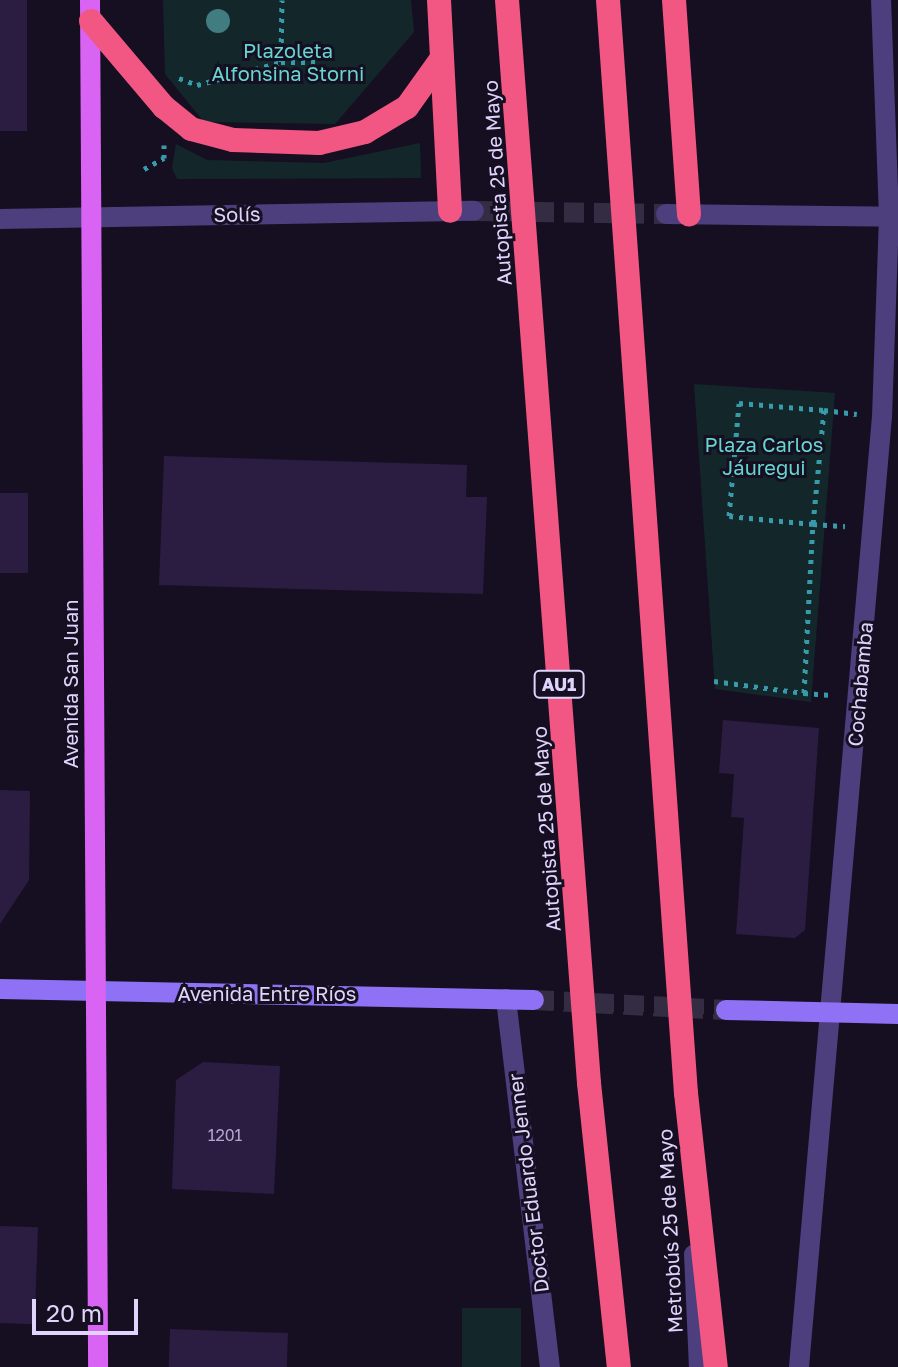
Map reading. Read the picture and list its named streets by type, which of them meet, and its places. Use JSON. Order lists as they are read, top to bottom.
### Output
{
  "streets": {
    "highway": ["Autopista 25 de Mayo", "AU1"],
    "main road": ["Avenida San Juan", "Avenida Entre Ríos"],
    "street": ["Solís", "Cochabamba", "Doctor Eduardo Jenner"],
    "lane": ["Metrobús 25 de Mayo"]
  },
  "crossings": [
    ["Solís", "Avenida San Juan"],
    ["Avenida San Juan", "Avenida Entre Ríos"],
    ["Avenida Entre Ríos", "Doctor Eduardo Jenner"]
  ],
  "parks": ["Plazoleta Alfonsina Storni", "Plaza Carlos Jáuregui"],
  "house_numbers": ["1201"],
  "scale_bar": "20 m"
}
